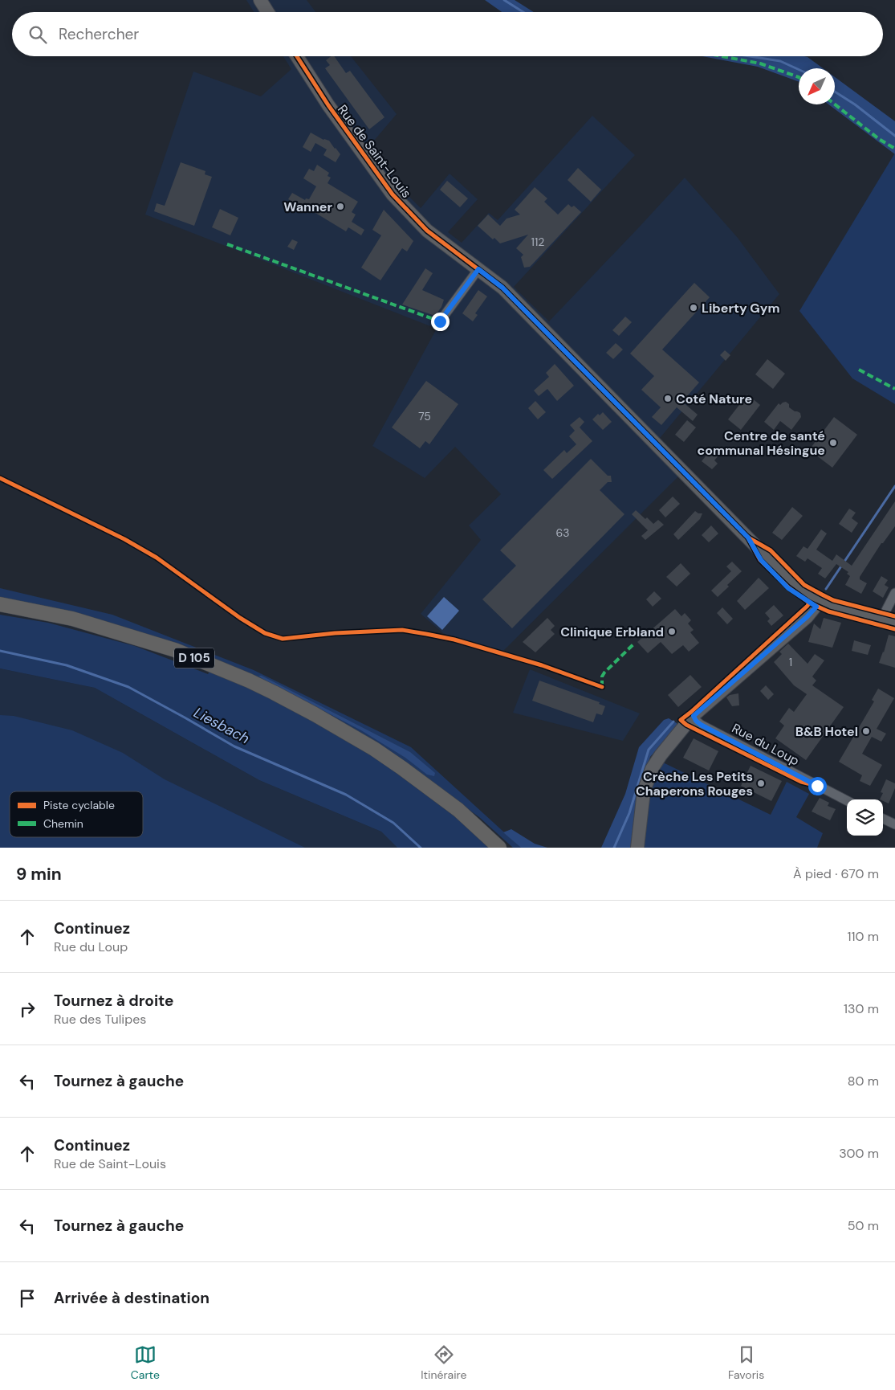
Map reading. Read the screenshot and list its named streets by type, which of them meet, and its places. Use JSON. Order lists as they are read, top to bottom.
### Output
{
  "streets": {
    "main road": ["Rue de Saint-Louis", "D 105"],
    "street": ["Rue du Loup"]
  },
  "water": ["Liesbach"],
  "places": [
    "Wanner",
    "Liberty Gym",
    "Coté Nature",
    "Centre de santé communal Hésingue",
    "Clinique Erbland",
    "B&B Hotel",
    "Crèche Les Petits Chaperons Rouges"
  ],
  "house_numbers": [
    "112",
    "75",
    "63",
    "1"
  ],
  "legend": ["Piste cyclable", "Chemin"],
  "north": "bottom left",
  "page": {
    "search": "Rechercher",
    "heading": ["9 min", "À pied · 670 m"],
    "list": [
      ["Continuez", "Rue du Loup", "110 m"],
      ["Tournez à droite", "Rue des Tulipes", "130 m"],
      ["Tournez à gauche", "80 m"],
      ["Continuez", "Rue de Saint-Louis", "300 m"],
      ["Tournez à gauche", "50 m"],
      "Arrivée à destination"
    ],
    "nav": ["Carte", "Itinéraire", "Favoris"]
  }
}
